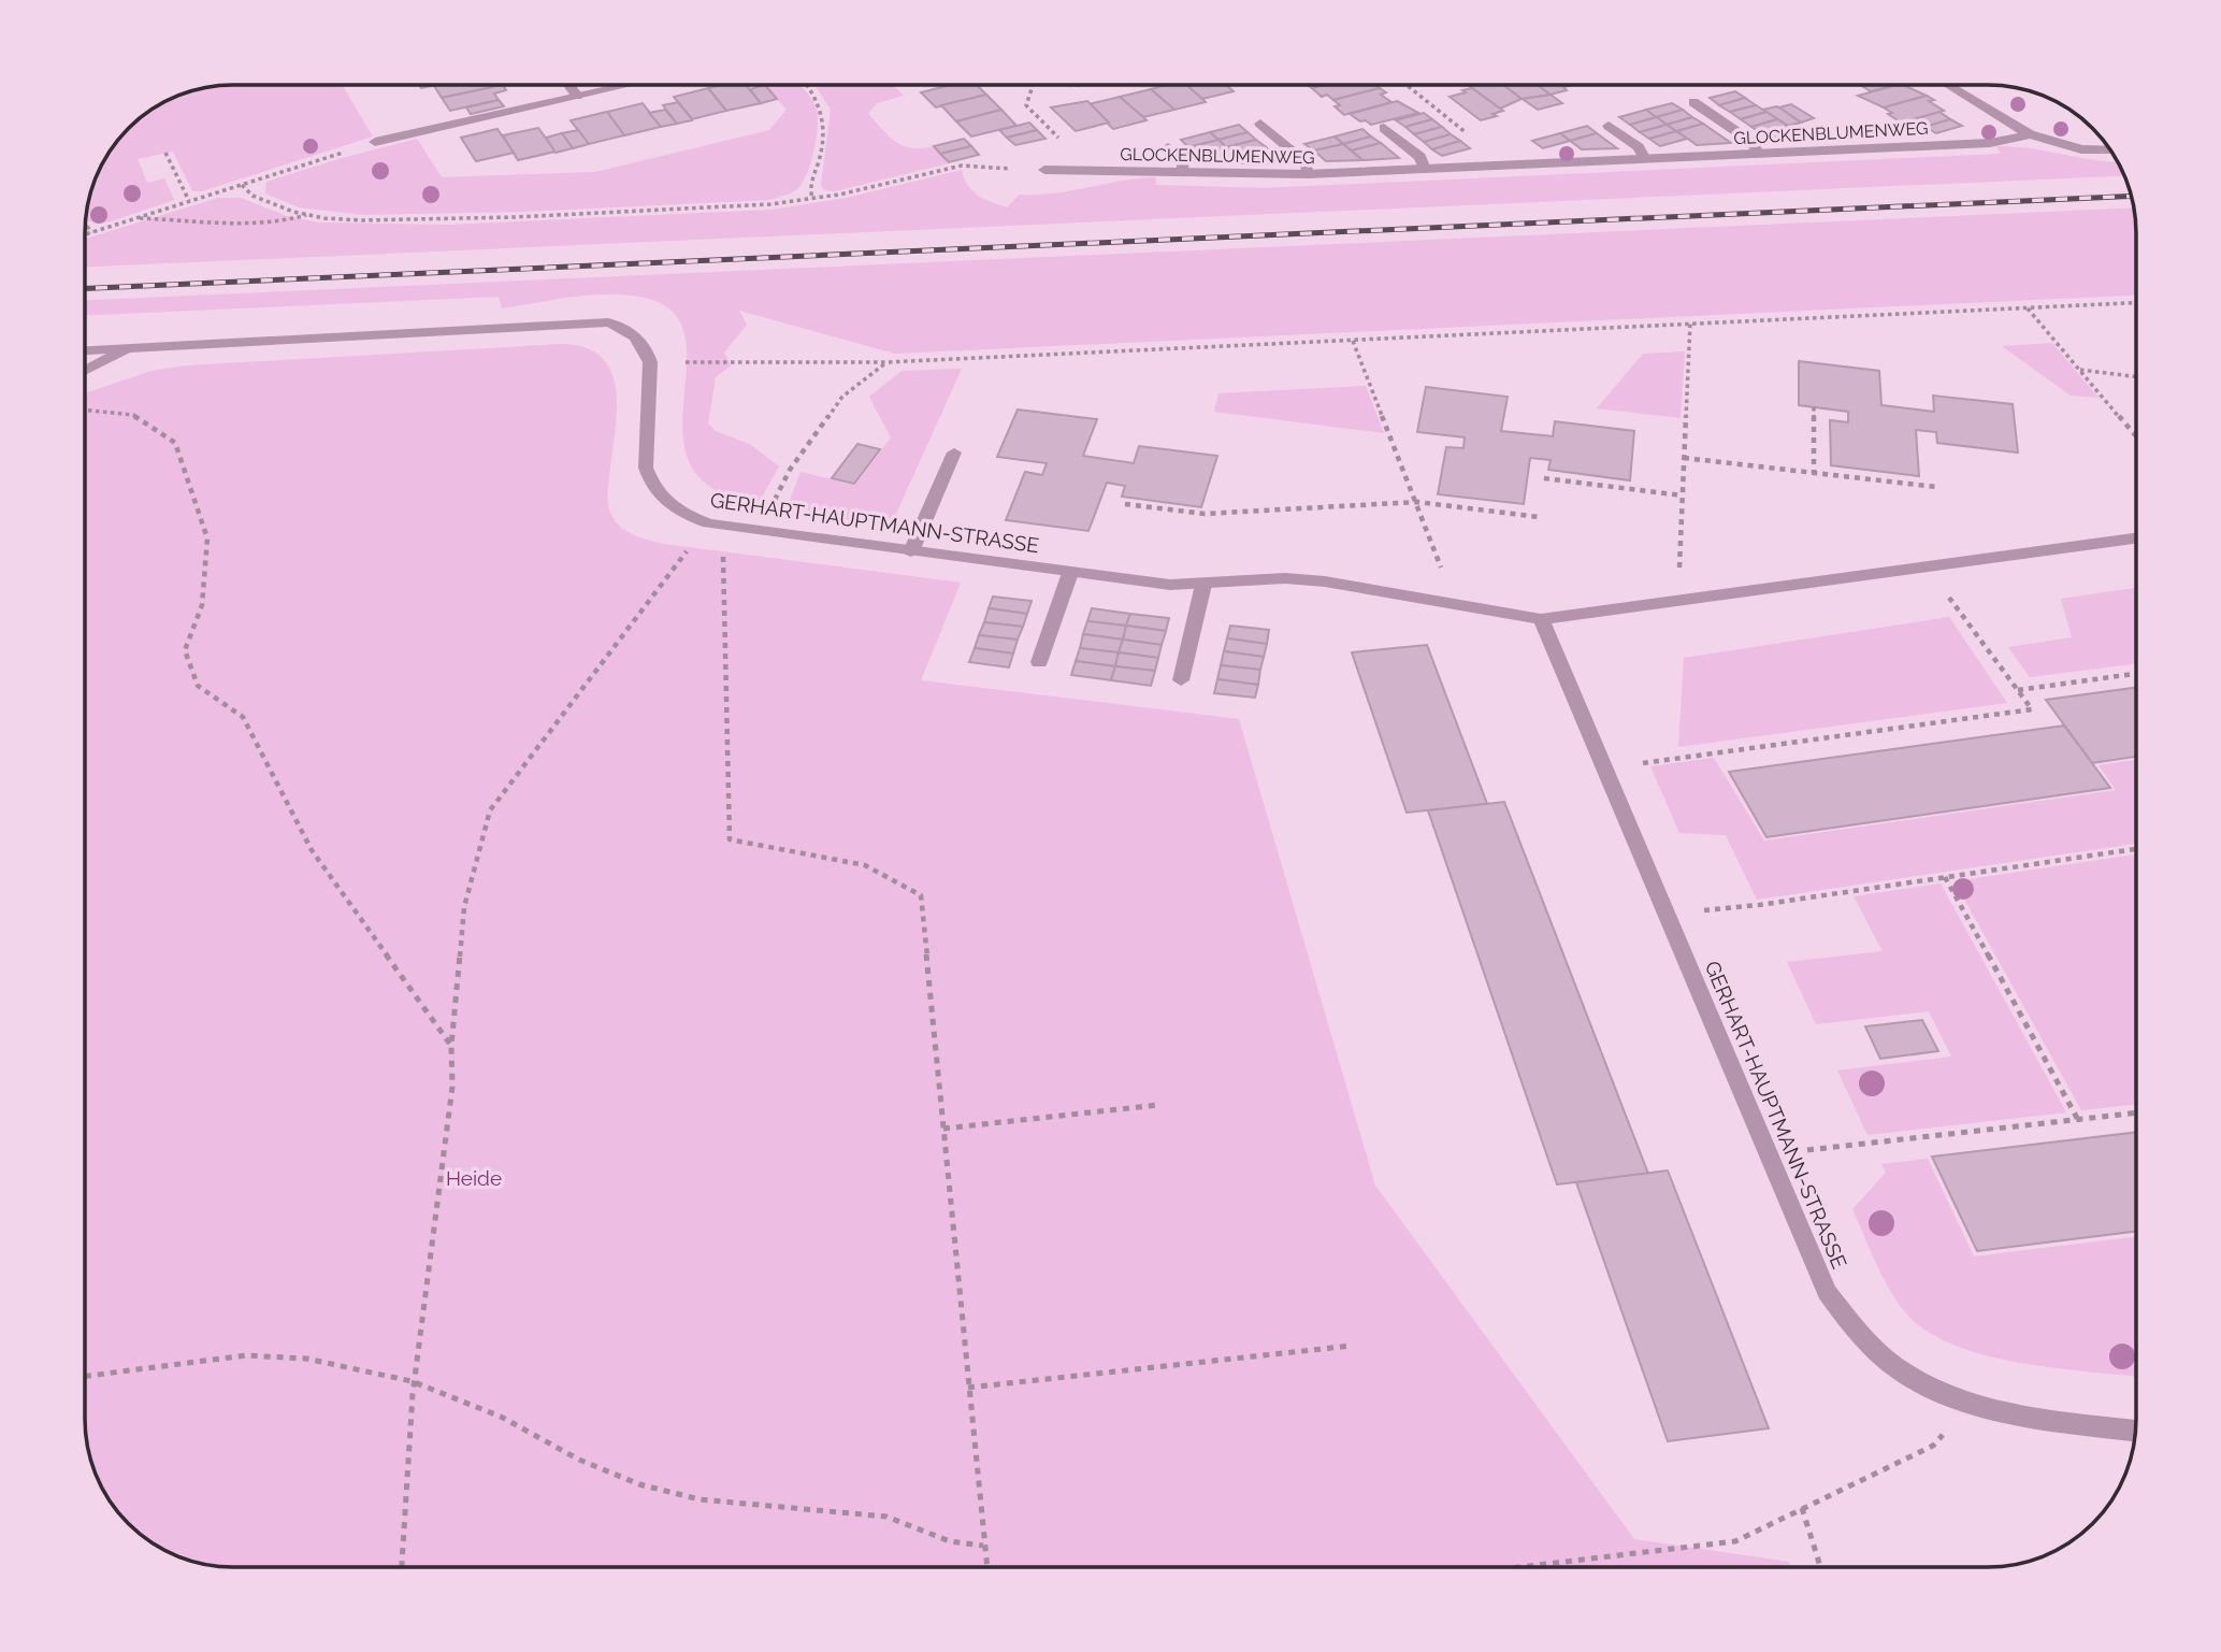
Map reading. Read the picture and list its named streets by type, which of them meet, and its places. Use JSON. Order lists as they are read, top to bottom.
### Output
{
  "streets": {
    "street": ["GLOCKENBLUMENWEG", "GERHART-HAUPTMANN-STRASSE"]
  },
  "parks": ["Heide"]
}
